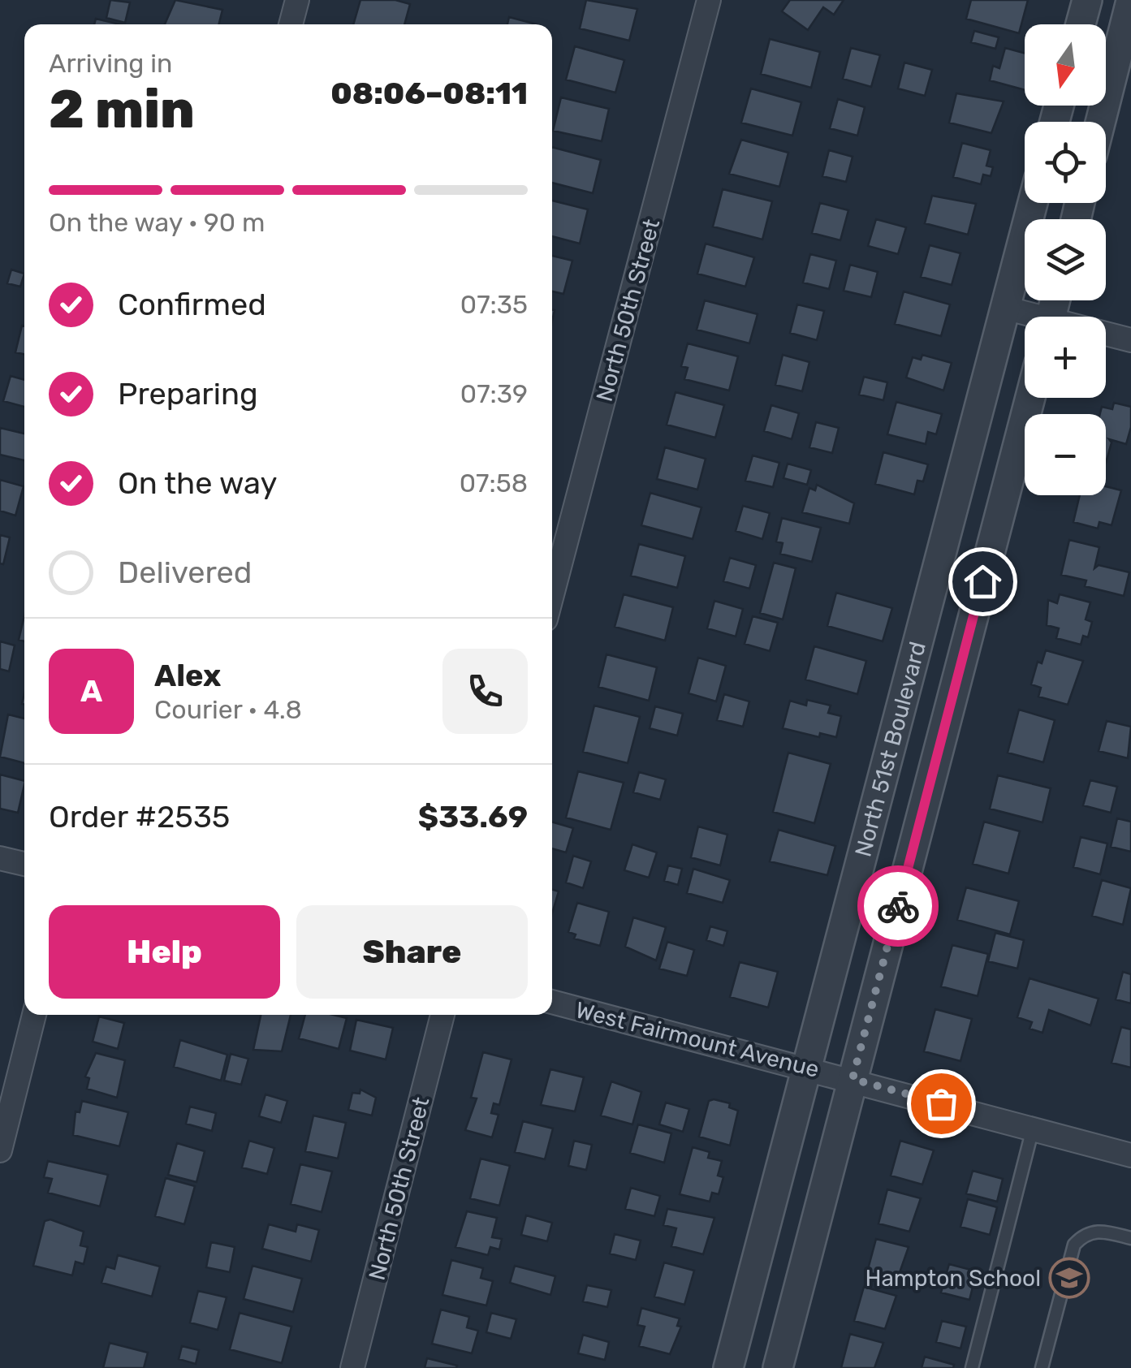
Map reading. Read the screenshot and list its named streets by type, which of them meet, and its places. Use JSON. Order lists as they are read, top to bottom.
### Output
{
  "streets": {
    "street": ["North 50th Street", "North 51st Boulevard", "West Fairmount Avenue"]
  },
  "crossings": [
    ["North 51st Boulevard", "West Fairmount Avenue"]
  ],
  "places": {
    "school or university": ["Hampton School"]
  },
  "north": "bottom",
  "page": {
    "map_buttons": ["+", "−"],
    "heading": ["2 min", "Arriving in", "08:06–08:11"],
    "panel": [
      "Alex",
      "Courier · 4.8",
      "Order #2535",
      "$33.69"
    ],
    "bar": "On the way · 90 m",
    "list": [
      ["Confirmed", "07:35"],
      ["Preparing", "07:39"],
      ["On the way", "07:58"],
      "Delivered"
    ],
    "round": "A",
    "buttons": ["Help", "Share"]
  }
}
